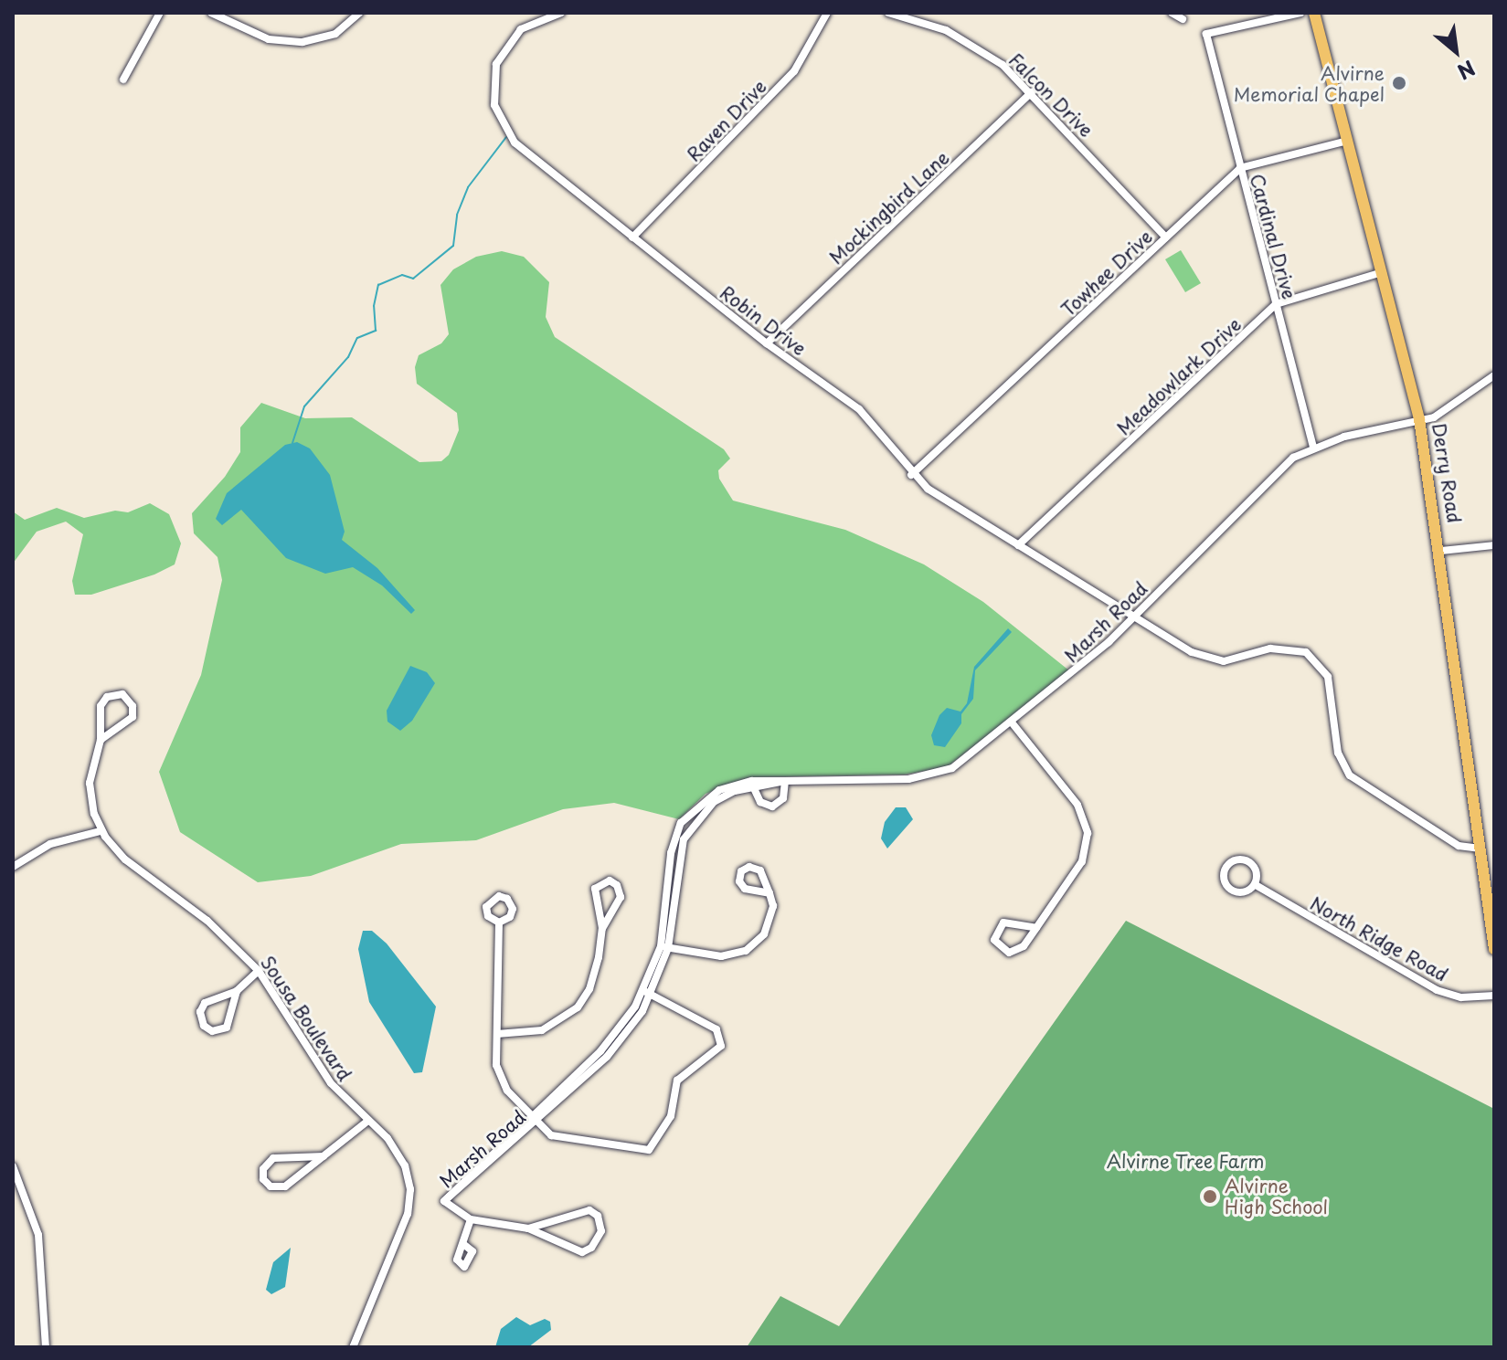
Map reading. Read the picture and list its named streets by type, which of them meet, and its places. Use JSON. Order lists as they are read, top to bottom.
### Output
{
  "streets": {
    "main road": ["Derry Road"],
    "street": [
      "Falcon Drive",
      "Raven Drive",
      "Mockingbird Lane",
      "Cardinal Drive",
      "Towhee Drive",
      "Robin Drive",
      "Meadowlark Drive",
      "Marsh Road",
      "North Ridge Road",
      "Sousa Boulevard"
    ]
  },
  "crossings": [
    ["Falcon Drive", "Mockingbird Lane"],
    ["Falcon Drive", "Towhee Drive"],
    ["Raven Drive", "Robin Drive"],
    ["Mockingbird Lane", "Robin Drive"],
    ["Cardinal Drive", "Towhee Drive"],
    ["Cardinal Drive", "Meadowlark Drive"],
    ["Cardinal Drive", "Marsh Road"],
    ["Towhee Drive", "Robin Drive"],
    ["Towhee Drive", "Derry Road"],
    ["Robin Drive", "Meadowlark Drive"],
    ["Robin Drive", "Derry Road"],
    ["Robin Drive", "Marsh Road"],
    ["Meadowlark Drive", "Derry Road"],
    ["Derry Road", "Marsh Road"]
  ],
  "parks": ["Alvirne Tree Farm"],
  "places": ["Alvirne Memorial Chapel", "Alvirne High School"],
  "north": "bottom right"
}
